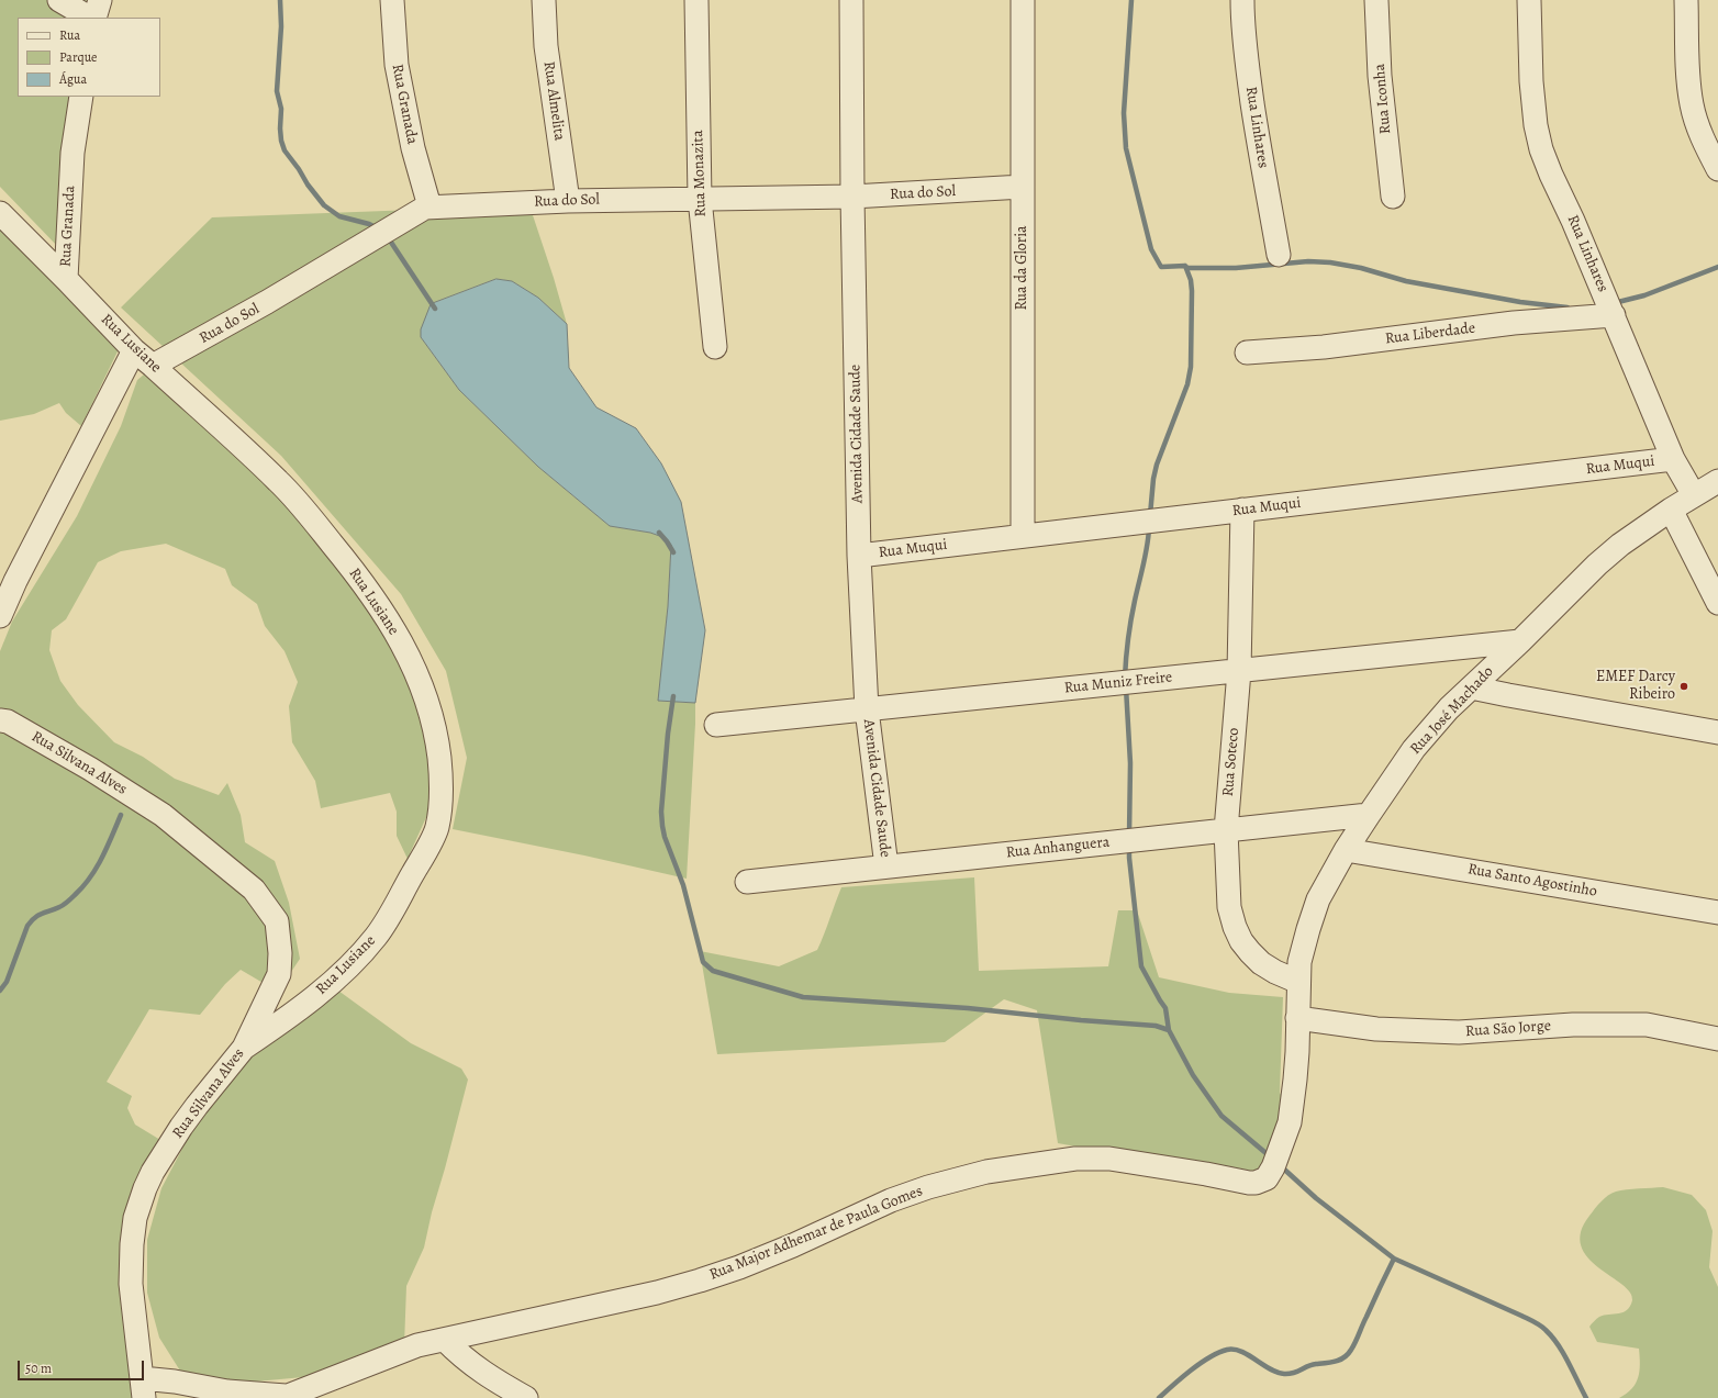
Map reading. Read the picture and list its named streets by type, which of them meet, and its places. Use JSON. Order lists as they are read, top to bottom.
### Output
{
  "streets": {
    "street": [
      "Rua Iconha",
      "Rua Almelita",
      "Rua Granada",
      "Rua Linhares",
      "Rua Monazita",
      "Rua do Sol",
      "Rua da Gloria",
      "Rua Liberdade",
      "Rua Lusiane",
      "Avenida Cidade Saude",
      "Rua Muqui",
      "Rua Muniz Freire",
      "Rua José Machado",
      "Rua Soteco",
      "Rua Silvana Alves",
      "Rua Anhanguera",
      "Rua Santo Agostinho",
      "Rua São Jorge",
      "Rua Major Adhemar de Paula Gomes"
    ]
  },
  "crossings": [
    ["Rua Almelita", "Rua do Sol"],
    ["Rua Granada", "Rua do Sol"],
    ["Rua Granada", "Rua Lusiane"],
    ["Rua Linhares", "Rua Liberdade"],
    ["Rua Linhares", "Rua Muqui"],
    ["Rua Linhares", "Rua José Machado"],
    ["Rua Monazita", "Rua do Sol"],
    ["Rua do Sol", "Rua da Gloria"],
    ["Rua do Sol", "Rua Lusiane"],
    ["Rua do Sol", "Avenida Cidade Saude"],
    ["Rua da Gloria", "Rua Muqui"],
    ["Rua Lusiane", "Rua Silvana Alves"],
    ["Avenida Cidade Saude", "Rua Muqui"],
    ["Avenida Cidade Saude", "Rua Muniz Freire"],
    ["Avenida Cidade Saude", "Rua Anhanguera"],
    ["Rua Muqui", "Rua Soteco"],
    ["Rua Muniz Freire", "Rua José Machado"],
    ["Rua Muniz Freire", "Rua Soteco"],
    ["Rua José Machado", "Rua Soteco"],
    ["Rua José Machado", "Rua Anhanguera"],
    ["Rua José Machado", "Rua Santo Agostinho"],
    ["Rua José Machado", "Rua São Jorge"],
    ["Rua José Machado", "Rua Major Adhemar de Paula Gomes"],
    ["Rua Soteco", "Rua Anhanguera"],
    ["Rua Silvana Alves", "Rua Major Adhemar de Paula Gomes"]
  ],
  "places": ["EMEF Darcy Ribeiro"],
  "legend": ["Rua", "Parque", "Água"],
  "scale_bar": "50 m"
}
